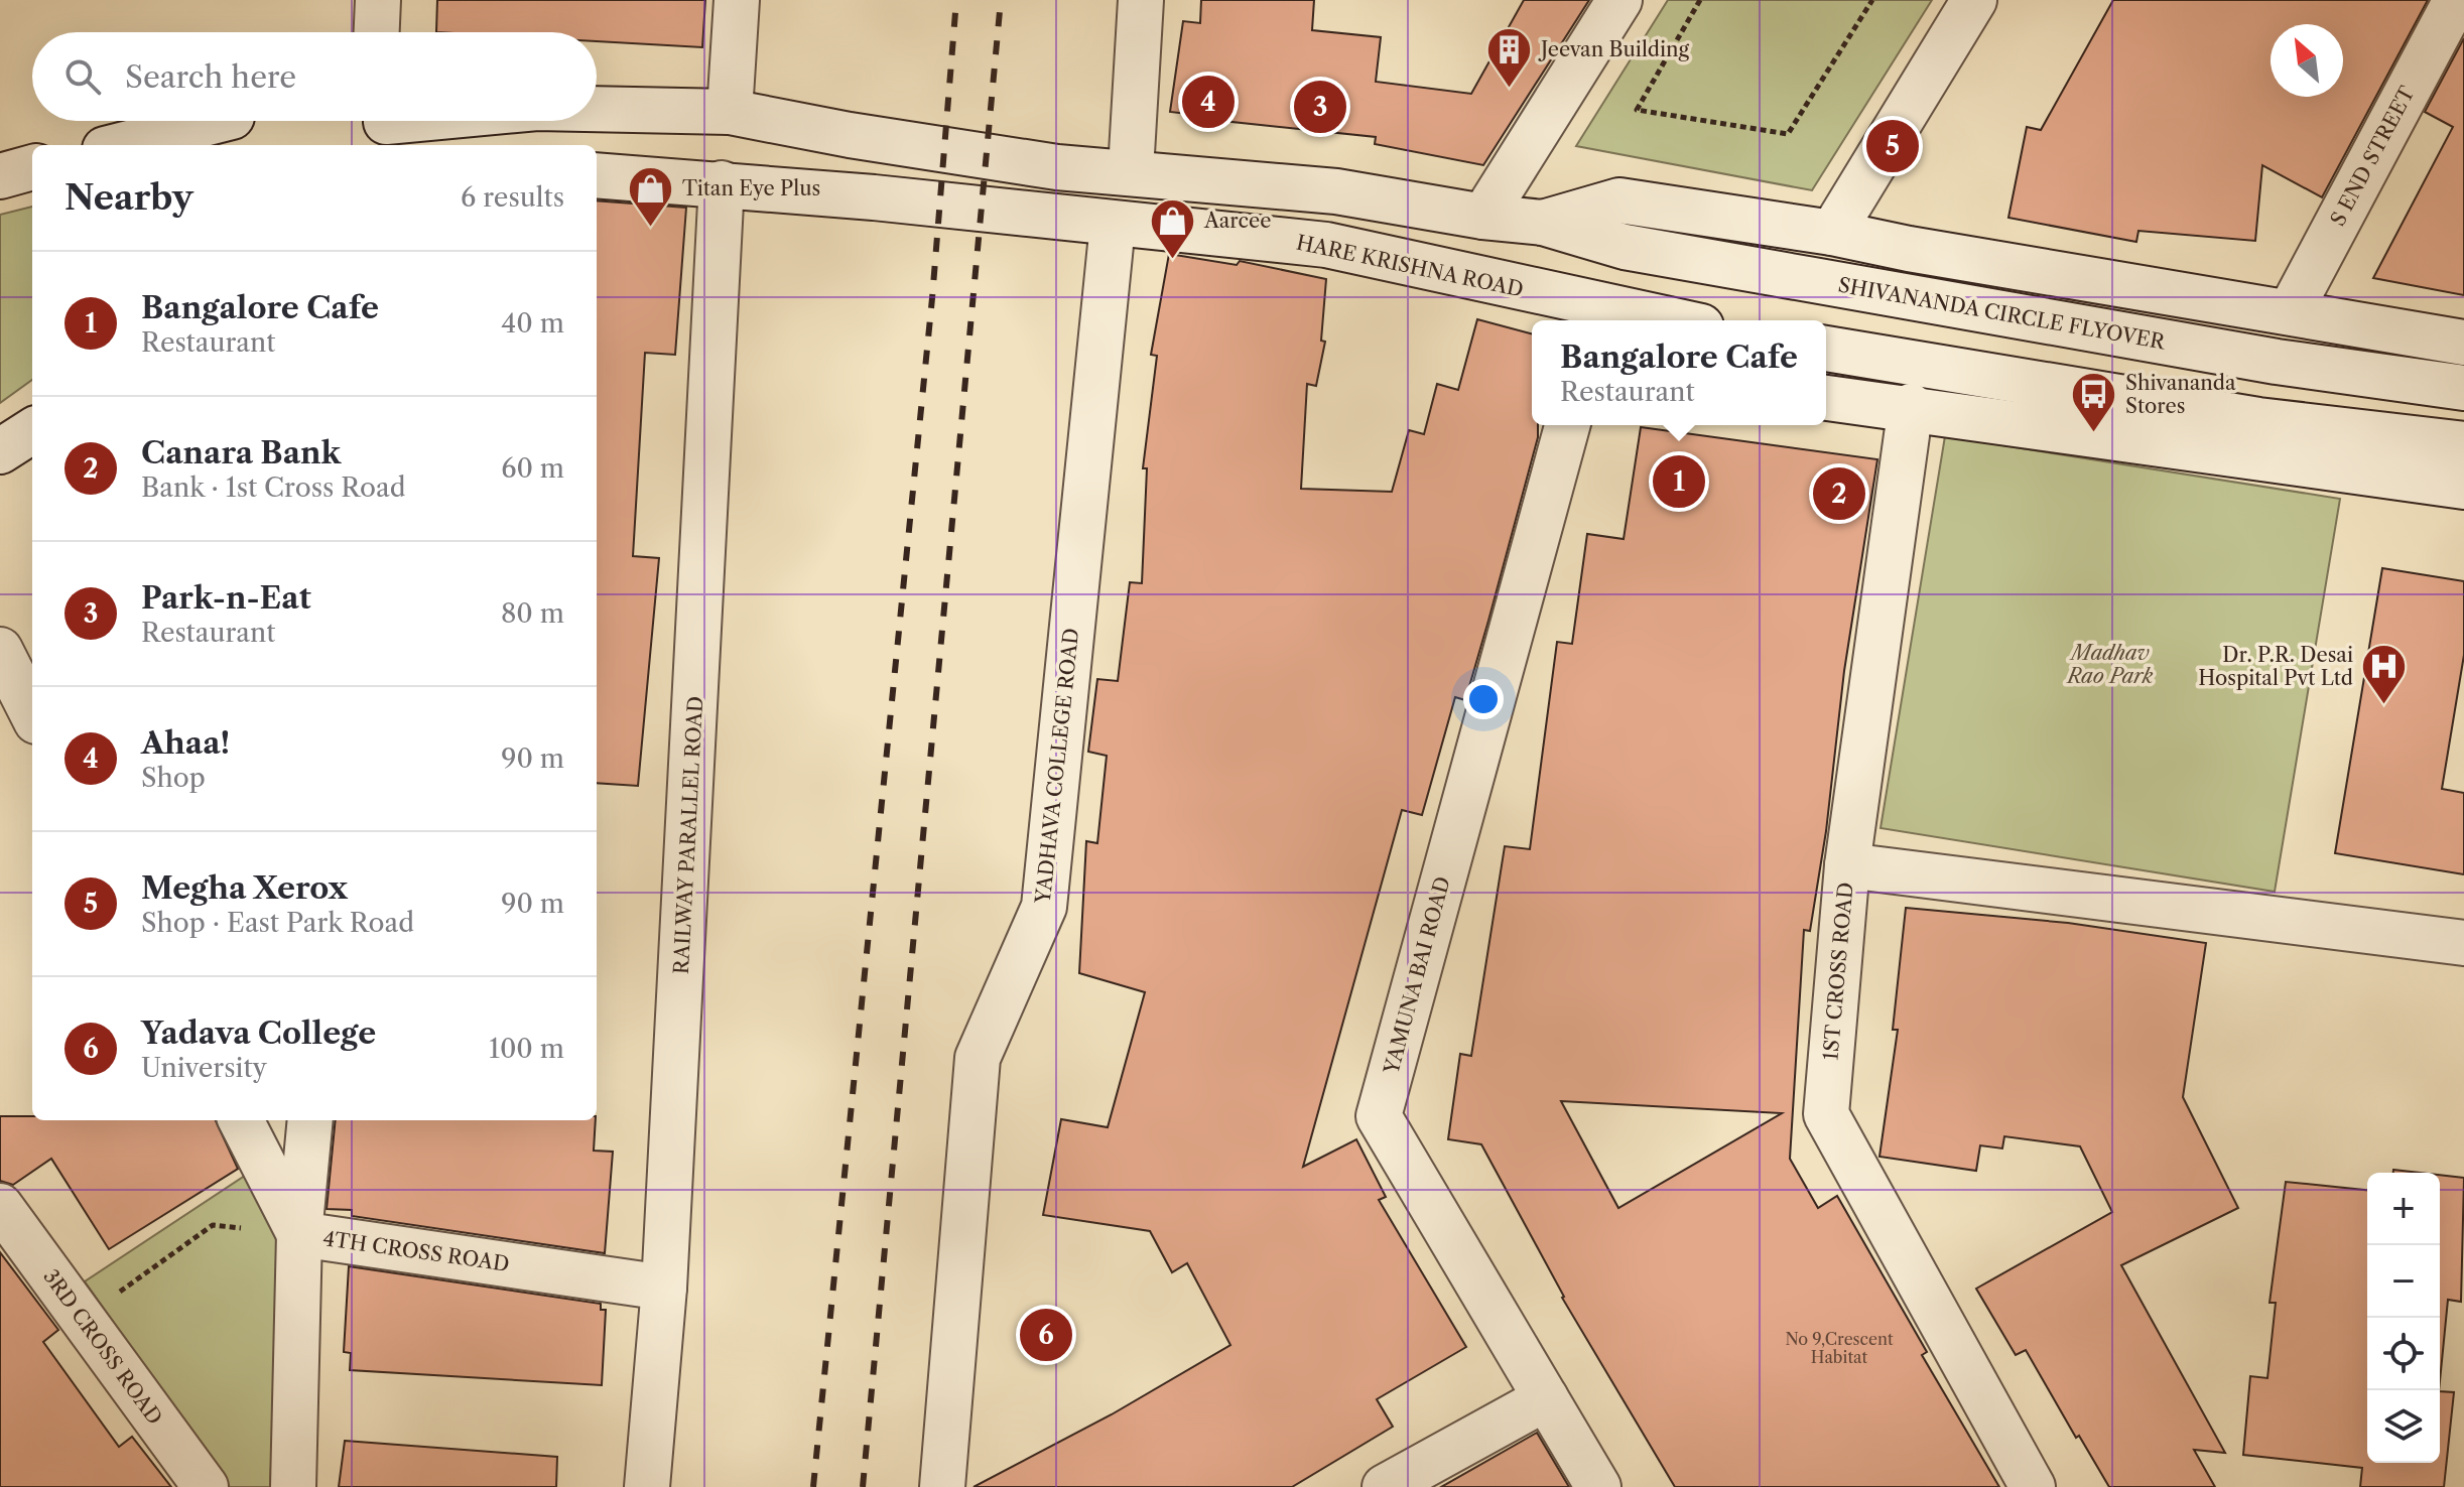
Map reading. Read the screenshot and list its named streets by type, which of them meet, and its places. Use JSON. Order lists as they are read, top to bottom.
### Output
{
  "streets": {
    "street": [
      "S END STREET",
      "HARE KRISHNA ROAD",
      "SHIVANANDA CIRCLE FLYOVER",
      "YADHAVA COLLEGE ROAD",
      "RAILWAY PARALLEL ROAD",
      "1ST CROSS ROAD",
      "YAMUNA BAI ROAD",
      "4TH CROSS ROAD",
      "3RD CROSS ROAD"
    ]
  },
  "crossings": [
    ["HARE KRISHNA ROAD", "YADHAVA COLLEGE ROAD"],
    ["HARE KRISHNA ROAD", "RAILWAY PARALLEL ROAD"],
    ["RAILWAY PARALLEL ROAD", "4TH CROSS ROAD"]
  ],
  "parks": ["Madhav Rao Park"],
  "places": {
    "building": ["Jeevan Building"],
    "shop": ["Titan Eye Plus", "Aarcee"],
    "bus stop": ["Shivananda Stores"],
    "hospital": ["Dr. P.R. Desai Hospital Pvt Ltd"]
  },
  "house_numbers": ["No 9,Crescent Habitat"],
  "north": "top left",
  "page": {
    "search": "Search here",
    "pins": [
      "4",
      "3",
      "5",
      "1",
      "2",
      "6"
    ],
    "heading": ["Nearby", "6 results"],
    "list": [
      {
        "mark": "1",
        "name": "Bangalore Cafe",
        "note": "Restaurant",
        "value": "40 m"
      },
      {
        "mark": "2",
        "name": "Canara Bank",
        "note": "Bank · 1st Cross Road",
        "value": "60 m"
      },
      {
        "mark": "3",
        "name": "Park-n-Eat",
        "note": "Restaurant",
        "value": "80 m"
      },
      {
        "mark": "4",
        "name": "Ahaa!",
        "note": "Shop",
        "value": "90 m"
      },
      {
        "mark": "5",
        "name": "Megha Xerox",
        "note": "Shop · East Park Road",
        "value": "90 m"
      },
      {
        "mark": "6",
        "name": "Yadava College",
        "note": "University",
        "value": "100 m"
      }
    ],
    "popup": ["Bangalore Cafe", "Restaurant"],
    "map_buttons": ["+", "−"]
  }
}
